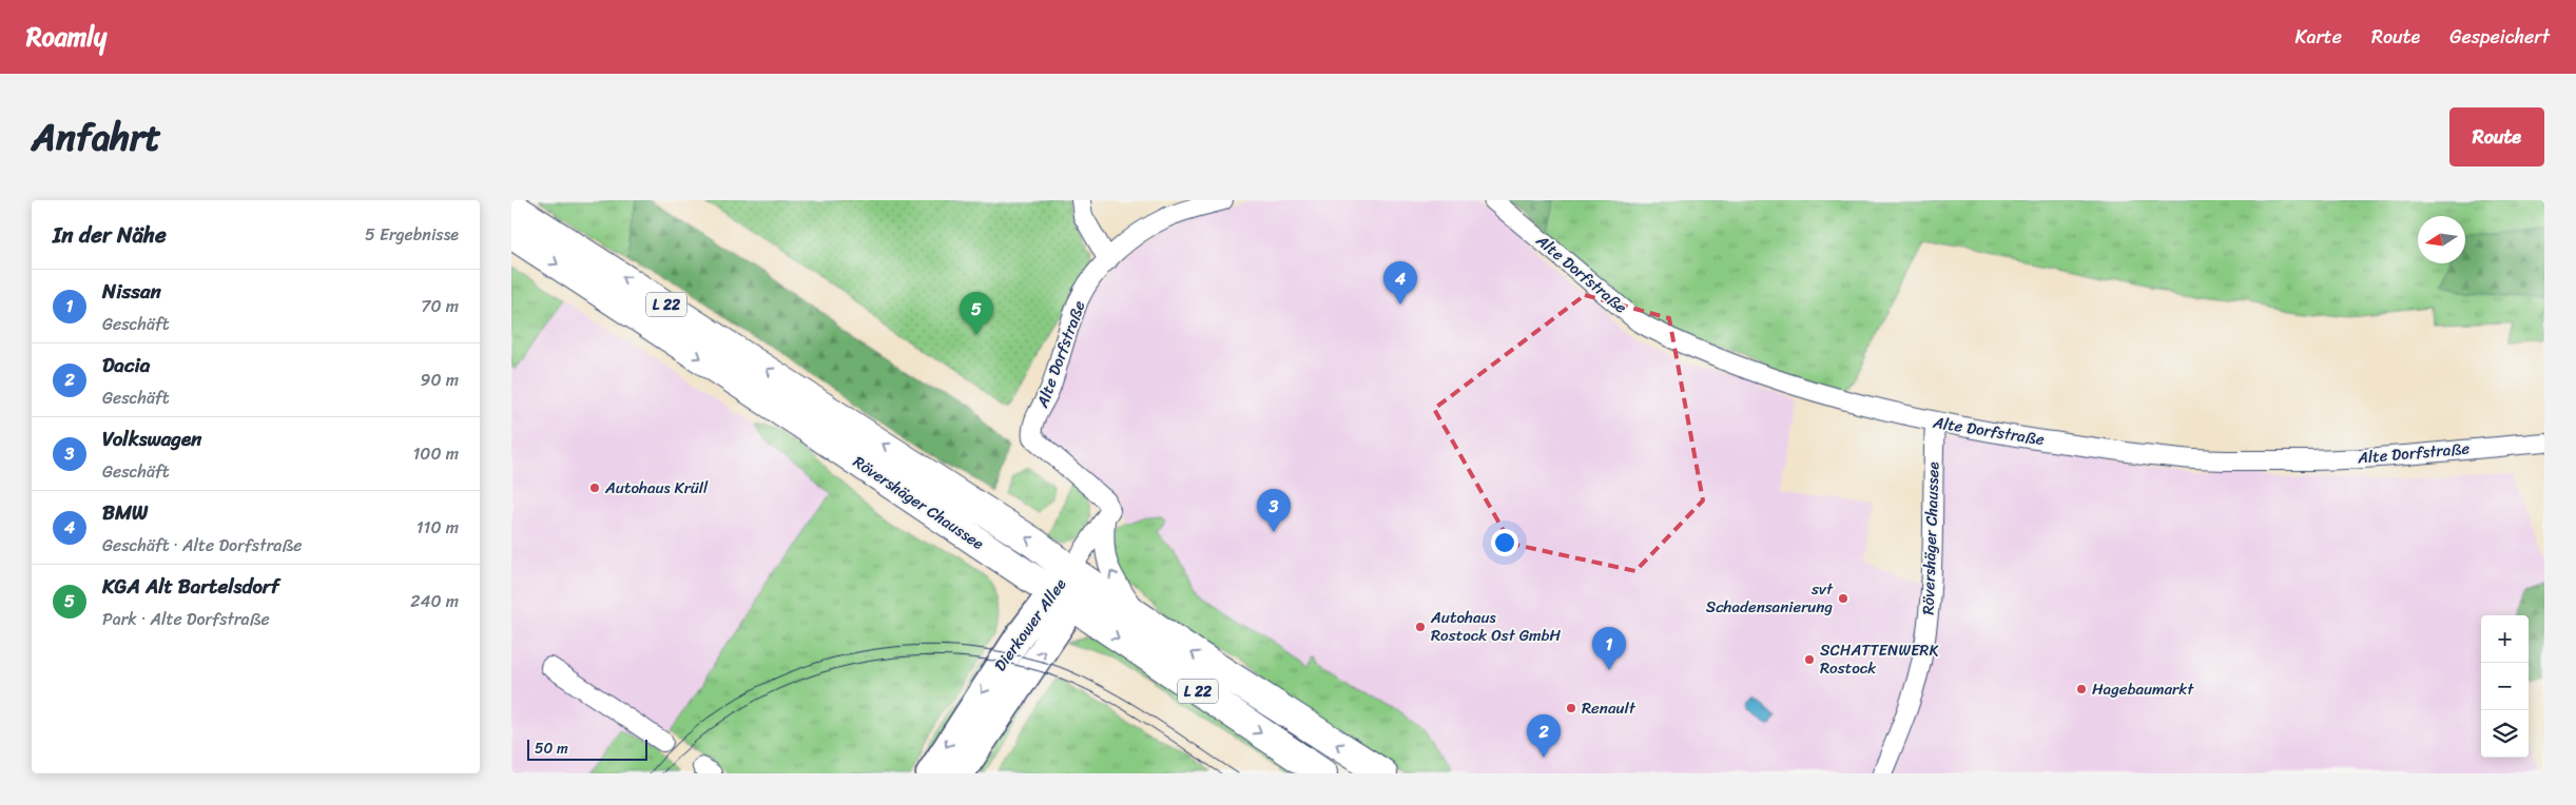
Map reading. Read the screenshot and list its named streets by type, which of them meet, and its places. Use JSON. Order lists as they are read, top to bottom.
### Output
{
  "streets": {
    "main road": ["L 22", "Rövershäger Chaussee", "Dierkower Allee"],
    "street": ["Alte Dorfstraße"]
  },
  "crossings": [
    ["Alte Dorfstraße", "Rövershäger Chaussee"],
    ["Rövershäger Chaussee", "Dierkower Allee"]
  ],
  "places": [
    "Autohaus Krüll",
    "svt Schadensanierung",
    "Autohaus Rostock Ost GmbH",
    "SCHATTENWERK Rostock",
    "Hagebaumarkt",
    "Renault"
  ],
  "scale_bar": "50 m",
  "north": "left",
  "page": {
    "header": "Roamly",
    "nav": ["Karte", "Route", "Gespeichert"],
    "title": "Anfahrt",
    "buttons": "Route",
    "heading": ["In der Nähe", "5 Ergebnisse"],
    "pins": [
      "4",
      "5",
      "3",
      "1",
      "2"
    ],
    "list": [
      {
        "mark": "1",
        "name": "Nissan",
        "note": "Geschäft",
        "value": "70 m"
      },
      {
        "mark": "2",
        "name": "Dacia",
        "note": "Geschäft",
        "value": "90 m"
      },
      {
        "mark": "3",
        "name": "Volkswagen",
        "note": "Geschäft",
        "value": "100 m"
      },
      {
        "mark": "4",
        "name": "BMW",
        "note": "Geschäft · Alte Dorfstraße",
        "value": "110 m"
      },
      {
        "mark": "5",
        "name": "KGA Alt Bartelsdorf",
        "note": "Park · Alte Dorfstraße",
        "value": "240 m"
      }
    ],
    "map_buttons": ["+", "−"],
    "scale": "50 m"
  }
}
